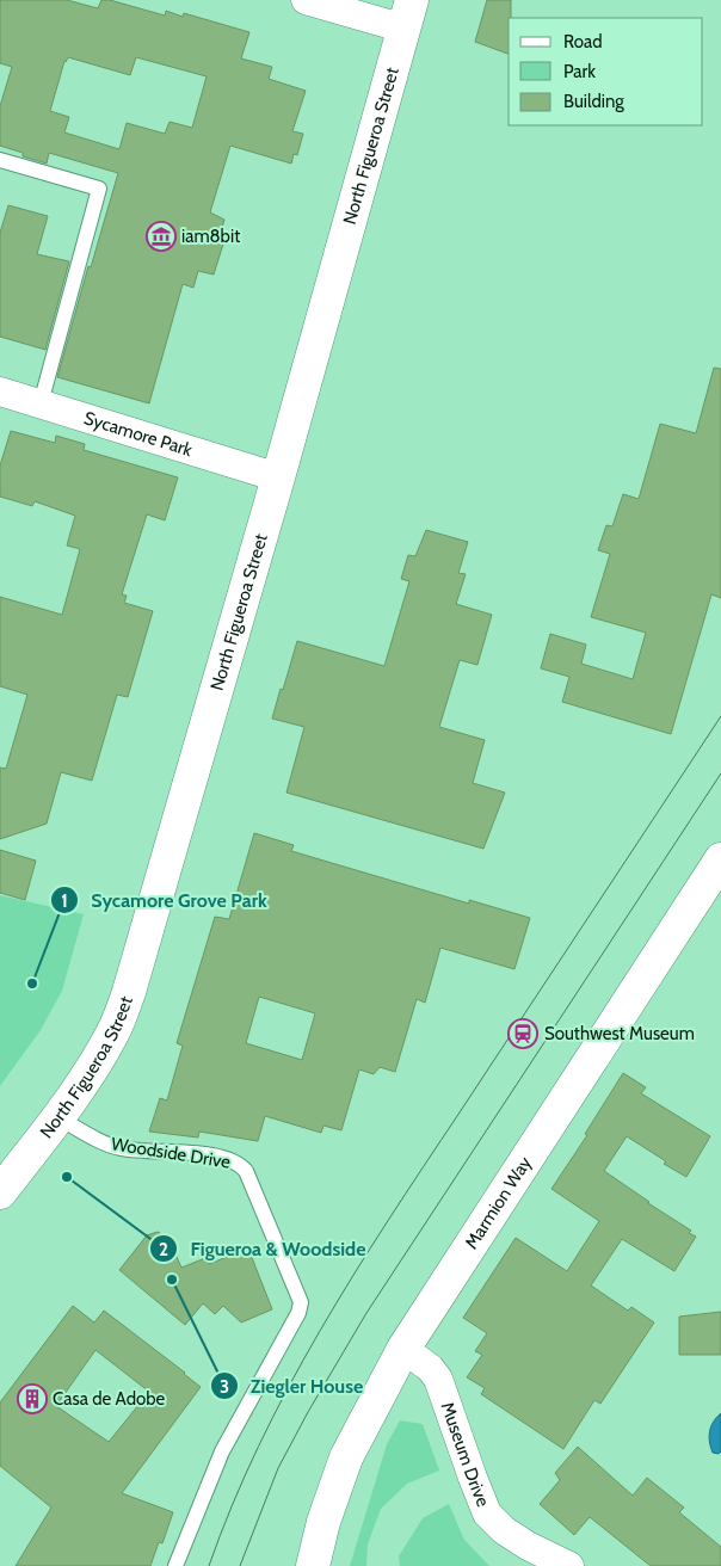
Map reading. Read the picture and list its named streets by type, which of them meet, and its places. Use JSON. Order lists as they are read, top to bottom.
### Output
{
  "streets": {
    "main road": ["North Figueroa Street", "Marmion Way"],
    "street": ["Sycamore Park", "Museum Drive"],
    "lane": ["Woodside Drive"]
  },
  "crossings": [
    ["North Figueroa Street", "Sycamore Park"],
    ["North Figueroa Street", "Woodside Drive"],
    ["Marmion Way", "Museum Drive"]
  ],
  "places": {
    "museum": ["iam8bit"],
    "other": ["Sycamore Grove Park", "Figueroa & Woodside", "Ziegler House"],
    "station": ["Southwest Museum"],
    "building": ["Casa de Adobe"]
  },
  "legend": ["Road", "Park", "Building"]
}
